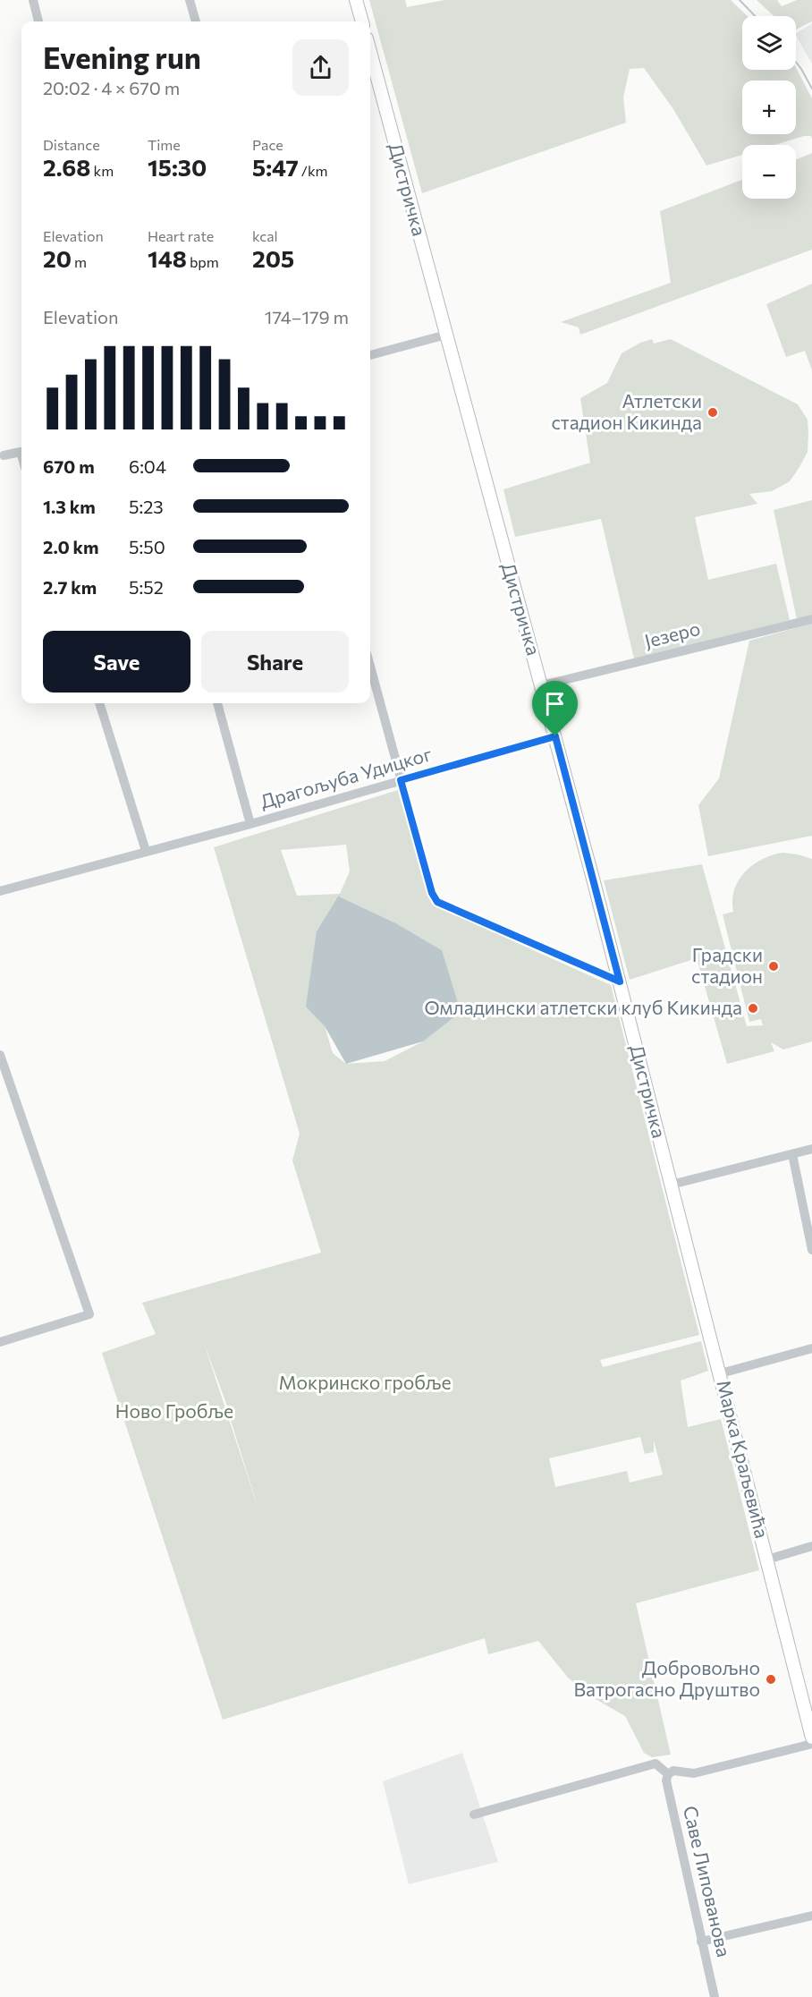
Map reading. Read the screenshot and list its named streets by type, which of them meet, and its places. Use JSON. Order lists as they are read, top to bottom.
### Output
{
  "streets": {
    "main road": ["Дистричка", "Марка Краљевића"],
    "street": ["Језеро", "Драгољуба Удицког", "Саве Липованова"]
  },
  "crossings": [
    ["Дистричка", "Језеро"],
    ["Дистричка", "Драгољуба Удицког"],
    ["Дистричка", "Марка Краљевића"]
  ],
  "parks": ["Мокринско гробље", "Ново Гробље"],
  "places": [
    "Атлетски стадион Кикинда",
    "Градски стадион",
    "Омладински атлетски клуб Кикинда",
    "Добровољно Ватрогасно Друштво"
  ],
  "page": {
    "map_buttons": ["+", "−"],
    "heading": ["Evening run", "20:02 · 4 × 670 m"],
    "stats": [
      ["Distance", "2.68 km"],
      ["Time", "15:30"],
      ["Pace", "5:47 /km"],
      ["Elevation", "20 m"],
      ["Heart rate", "148 bpm"],
      ["kcal", "205"]
    ],
    "chart": ["Elevation", "174–179 m"],
    "list": [
      {
        "name": "670 m",
        "note": "6:04"
      },
      {
        "name": "1.3 km",
        "note": "5:23"
      },
      {
        "name": "2.0 km",
        "note": "5:50"
      },
      {
        "name": "2.7 km",
        "note": "5:52"
      }
    ],
    "buttons": ["Save", "Share"]
  }
}
